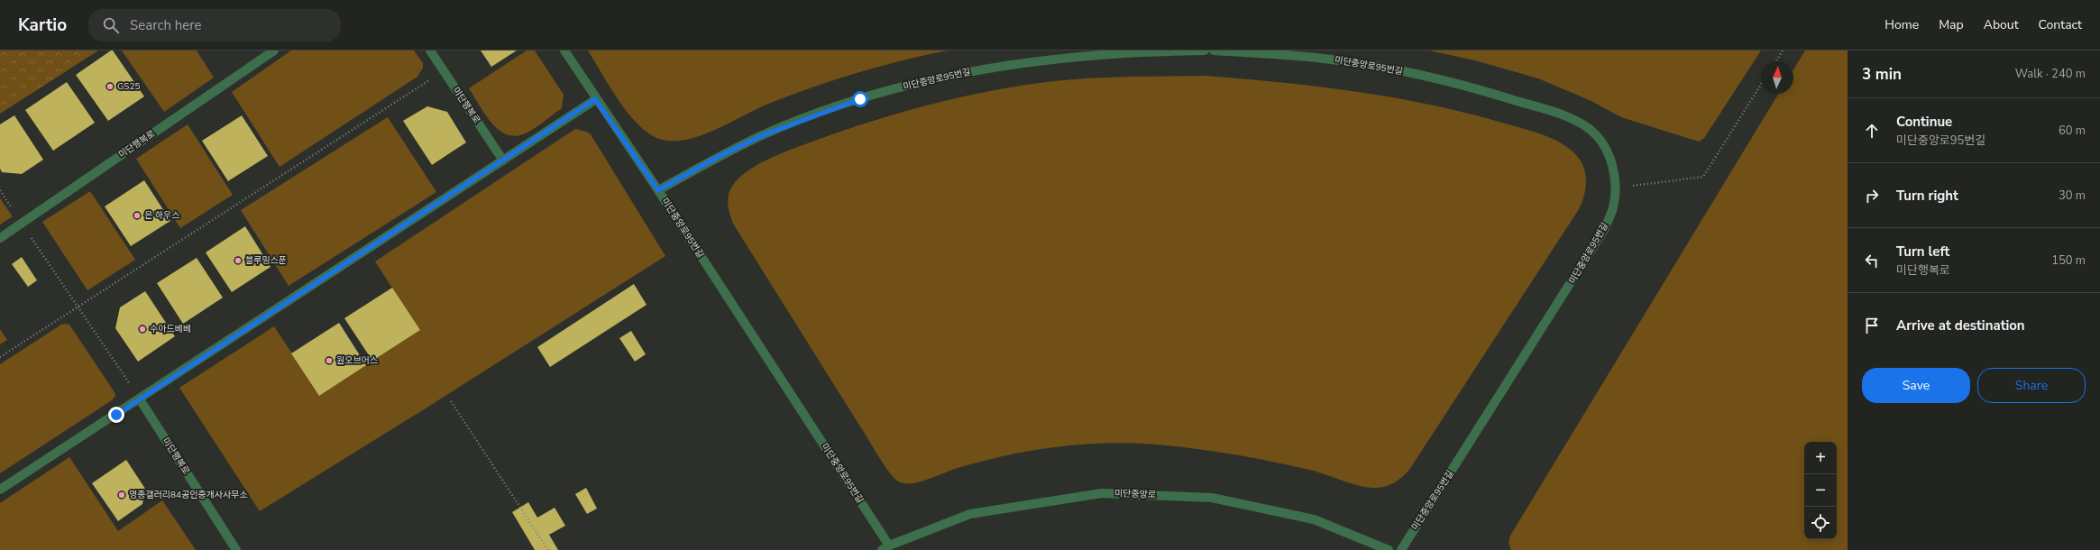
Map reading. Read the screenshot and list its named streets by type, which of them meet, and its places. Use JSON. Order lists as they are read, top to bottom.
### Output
{
  "streets": {
    "street": ["미단중앙로95번길", "미단행복로", "미단중앙로"]
  },
  "crossings": [
    ["미단중앙로95번길", "미단중앙로"]
  ],
  "places": [
    "GS25",
    "은 하우스",
    "블루밍스푼",
    "수아드베베",
    "원오브어스",
    "영종갤러리84공인중개사사무소"
  ],
  "north": "top",
  "page": {
    "header": "Kartio",
    "search": "Search here",
    "nav": [
      "Home",
      "Map",
      "About",
      "Contact"
    ],
    "heading": ["3 min", "Walk · 240 m"],
    "list": [
      ["Continue", "미단중앙로95번길", "60 m"],
      ["Turn right", "30 m"],
      ["Turn left", "미단행복로", "150 m"],
      "Arrive at destination"
    ],
    "buttons": ["Save", "Share"],
    "map_buttons": ["+", "−"]
  }
}
